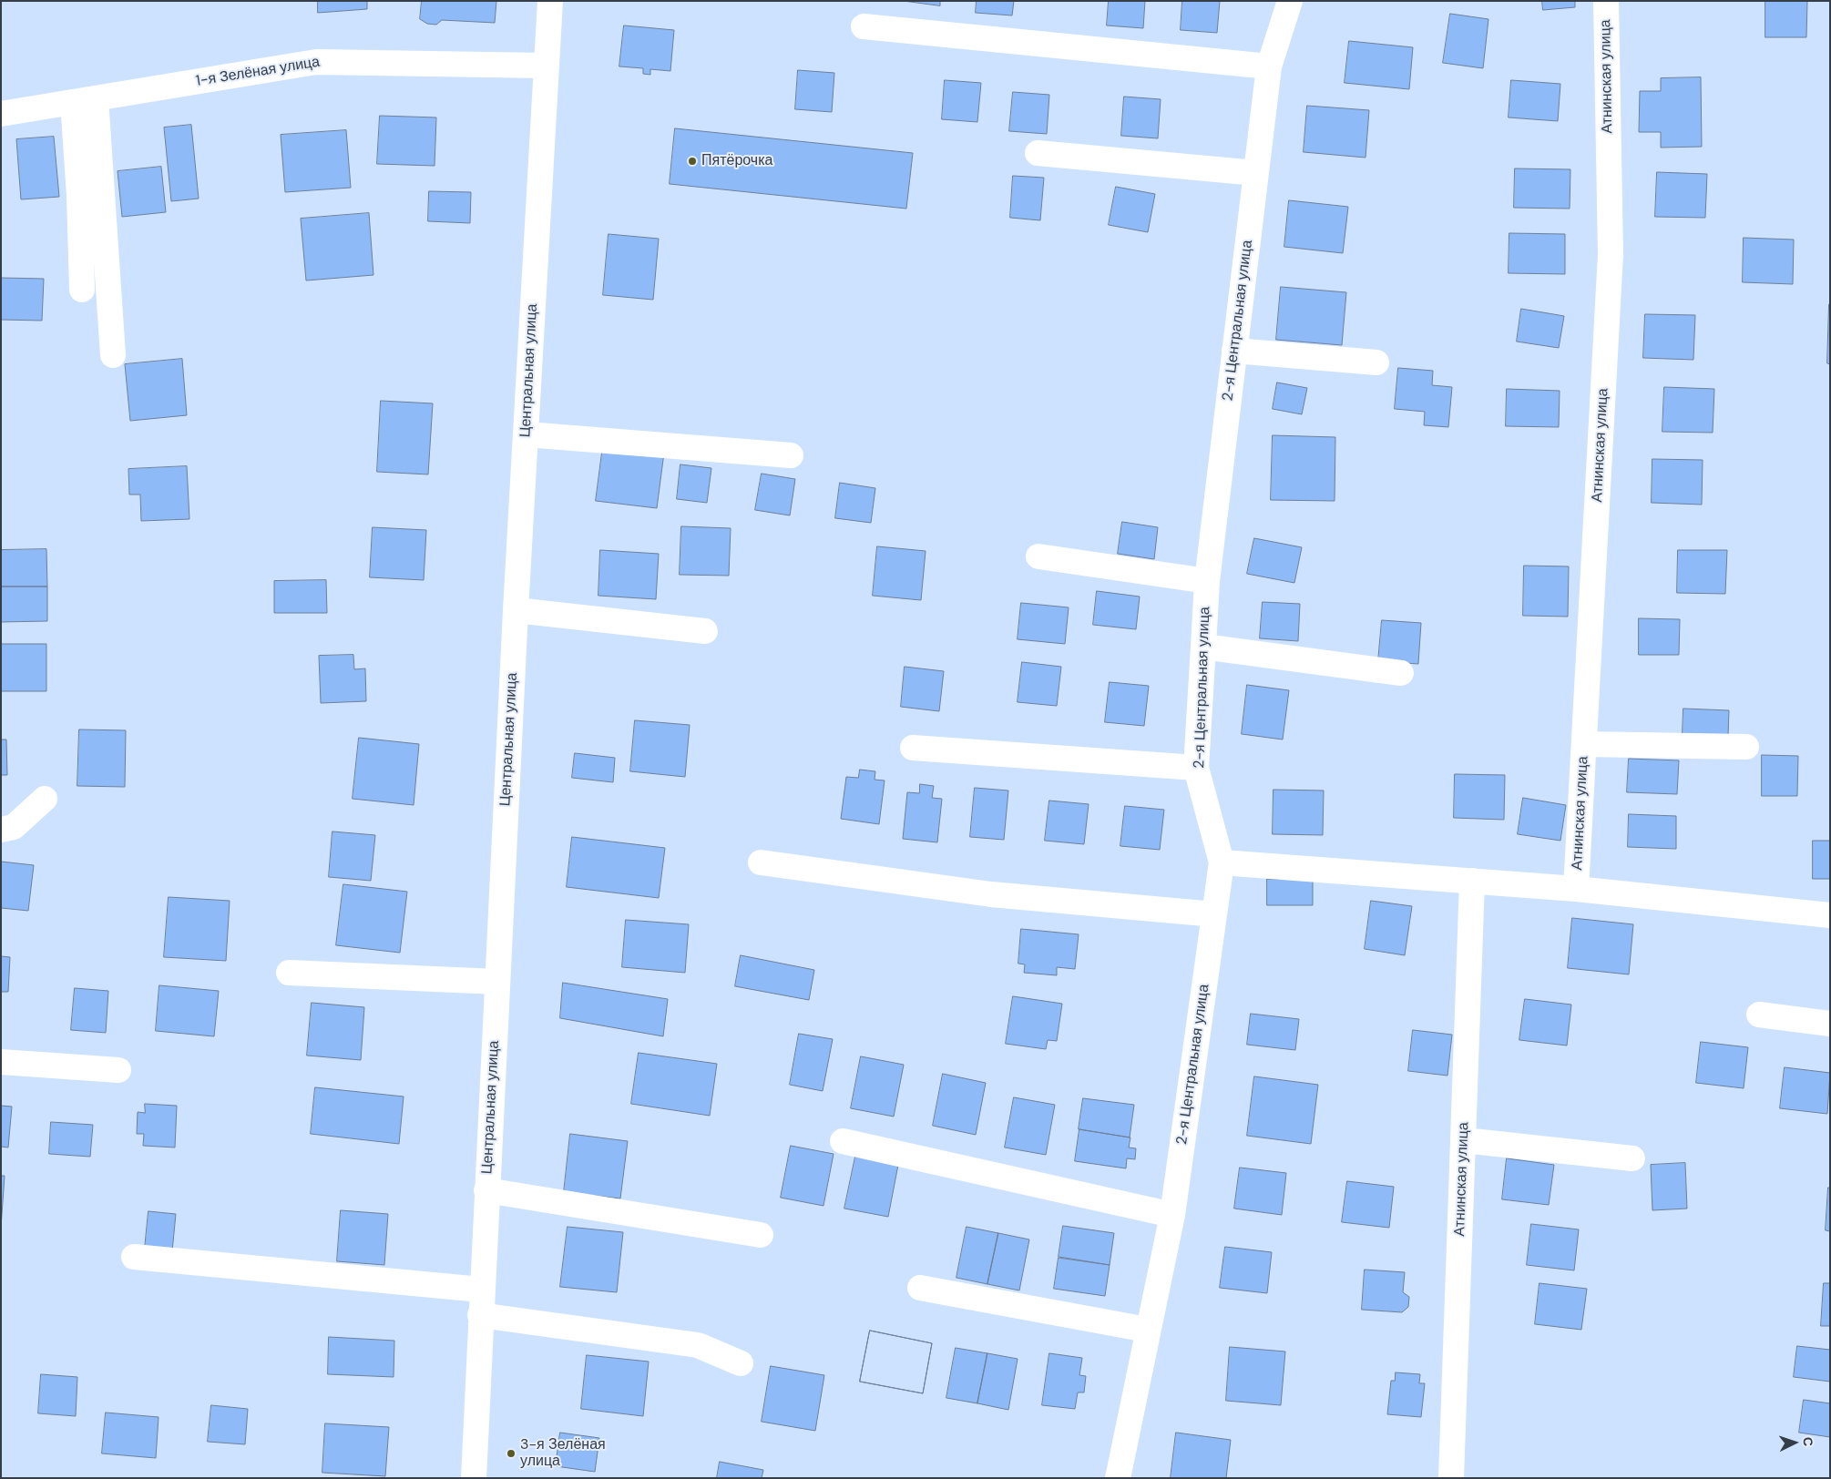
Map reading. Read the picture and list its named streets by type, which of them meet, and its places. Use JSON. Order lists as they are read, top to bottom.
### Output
{
  "streets": {
    "street": [
      "1-я Зелёная улица",
      "Атнинская улица",
      "2-я Центральная улица",
      "Центральная улица"
    ]
  },
  "crossings": [
    ["1-я Зелёная улица", "Центральная улица"]
  ],
  "places": ["Пятёрочка", "3-я Зелёная улица"],
  "north": "right"
}
